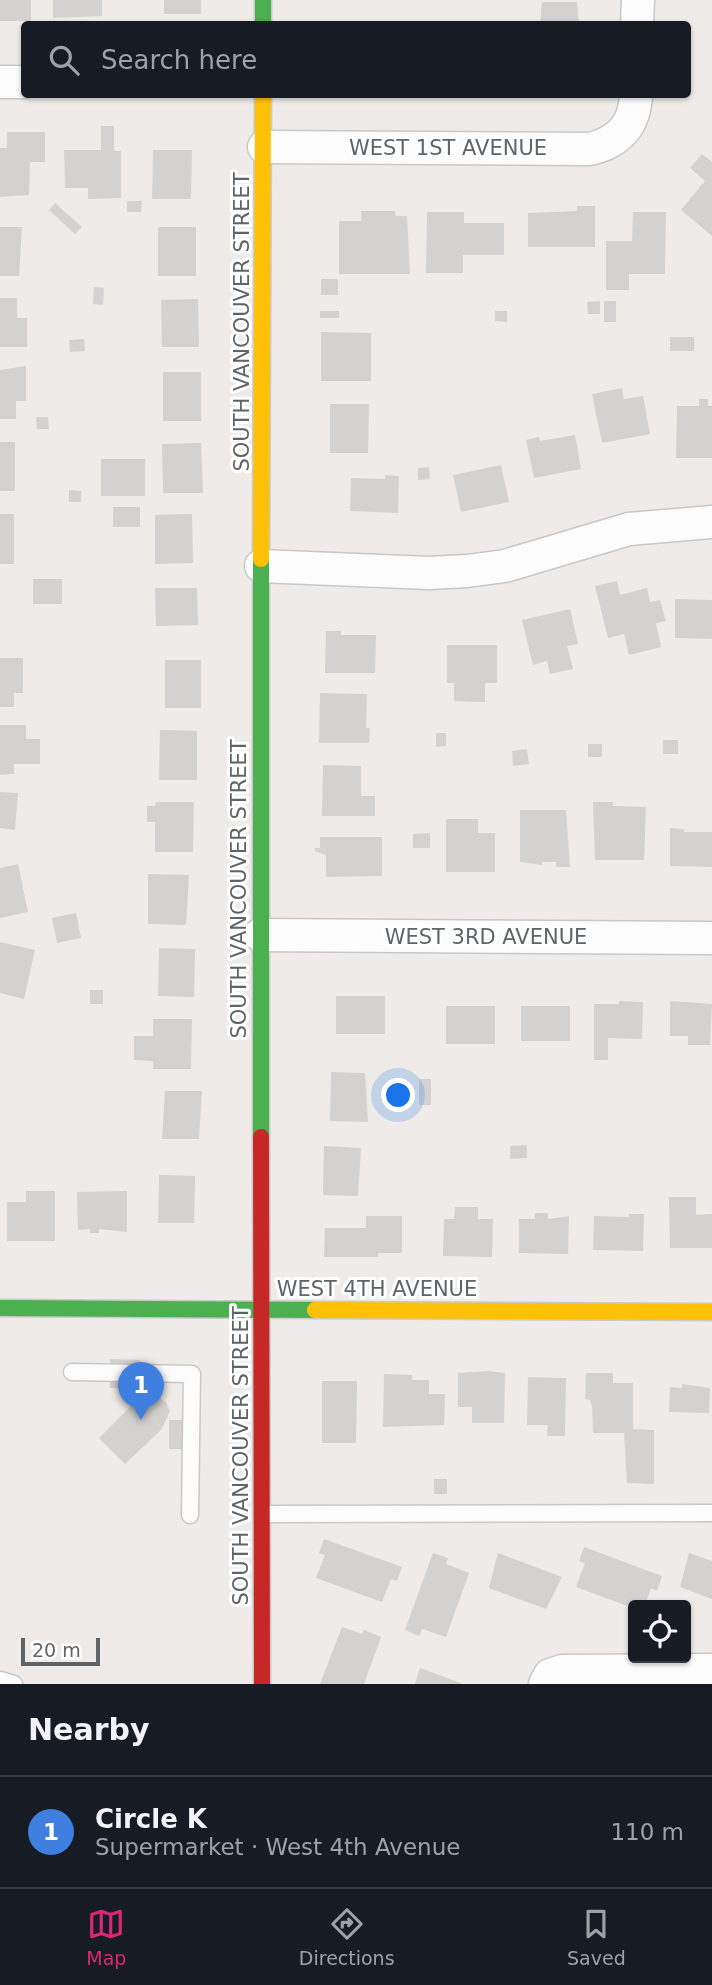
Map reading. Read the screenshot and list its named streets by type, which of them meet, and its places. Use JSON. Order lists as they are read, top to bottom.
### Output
{
  "streets": {
    "street": [
      "WEST 1ST AVENUE",
      "SOUTH VANCOUVER STREET",
      "WEST 3RD AVENUE",
      "WEST 4TH AVENUE"
    ]
  },
  "crossings": [
    ["WEST 1ST AVENUE", "SOUTH VANCOUVER STREET"],
    ["SOUTH VANCOUVER STREET", "WEST 3RD AVENUE"],
    ["SOUTH VANCOUVER STREET", "WEST 4TH AVENUE"]
  ],
  "scale_bar": "20 m",
  "page": {
    "search": "Search here",
    "pins": "1",
    "scale": "20 m",
    "heading": "Nearby",
    "list": [
      {
        "mark": "1",
        "name": "Circle K",
        "note": "Supermarket · West 4th Avenue",
        "value": "110 m"
      }
    ],
    "nav": ["Map", "Directions", "Saved"]
  }
}
